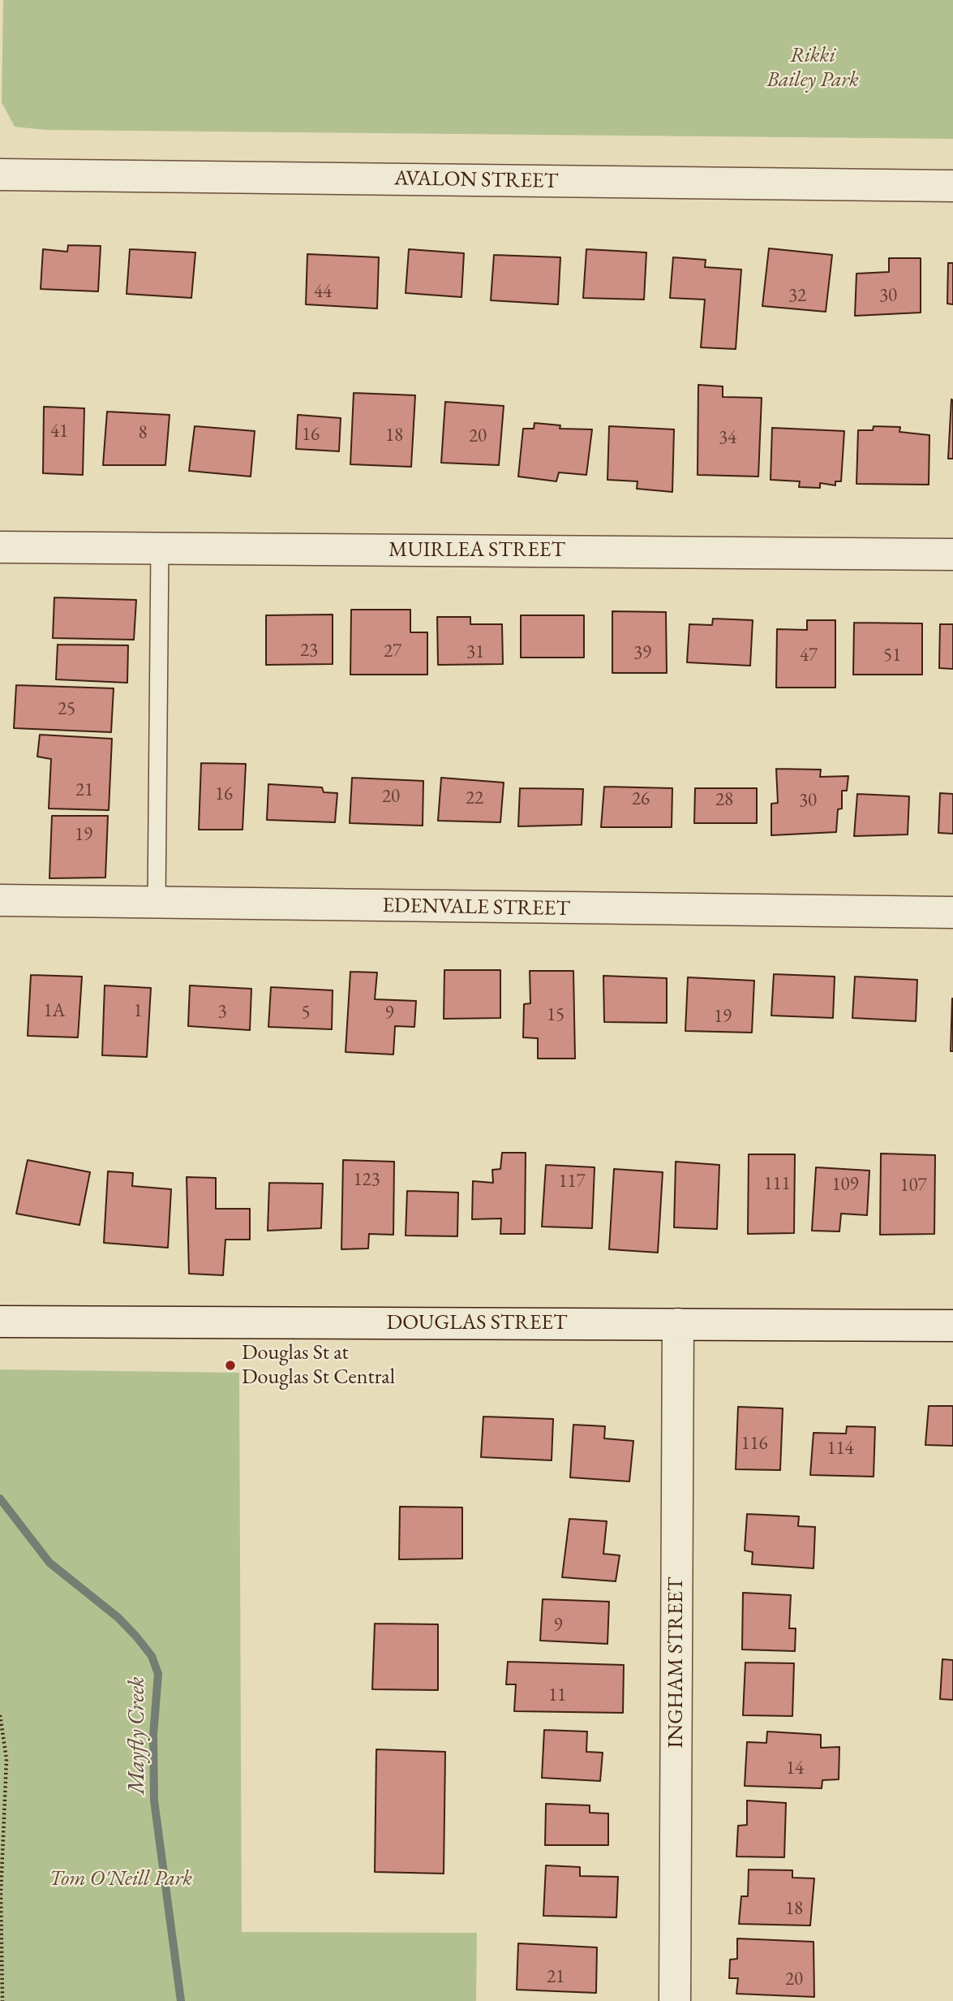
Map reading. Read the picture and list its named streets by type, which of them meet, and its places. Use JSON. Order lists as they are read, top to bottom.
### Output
{
  "streets": {
    "street": [
      "AVALON STREET",
      "MUIRLEA STREET",
      "EDENVALE STREET",
      "DOUGLAS STREET",
      "INGHAM STREET"
    ]
  },
  "crossings": [
    ["DOUGLAS STREET", "INGHAM STREET"]
  ],
  "water": ["Mayfly Creek"],
  "parks": ["Rikki Bailey Park", "Tom O'Neill Park"],
  "places": ["Douglas St at Douglas St Central"],
  "house_numbers": [
    "44",
    "32",
    "30",
    "41",
    "8",
    "16",
    "18",
    "20",
    "34",
    "23",
    "27",
    "31",
    "39",
    "47",
    "51",
    "25",
    "21",
    "16",
    "20",
    "22",
    "26",
    "28",
    "30",
    "19",
    "1A",
    "1",
    "3",
    "5",
    "9",
    "15",
    "19",
    "123",
    "117",
    "111",
    "109",
    "107",
    "116",
    "114",
    "9",
    "11",
    "14",
    "18",
    "21",
    "20"
  ]
}
